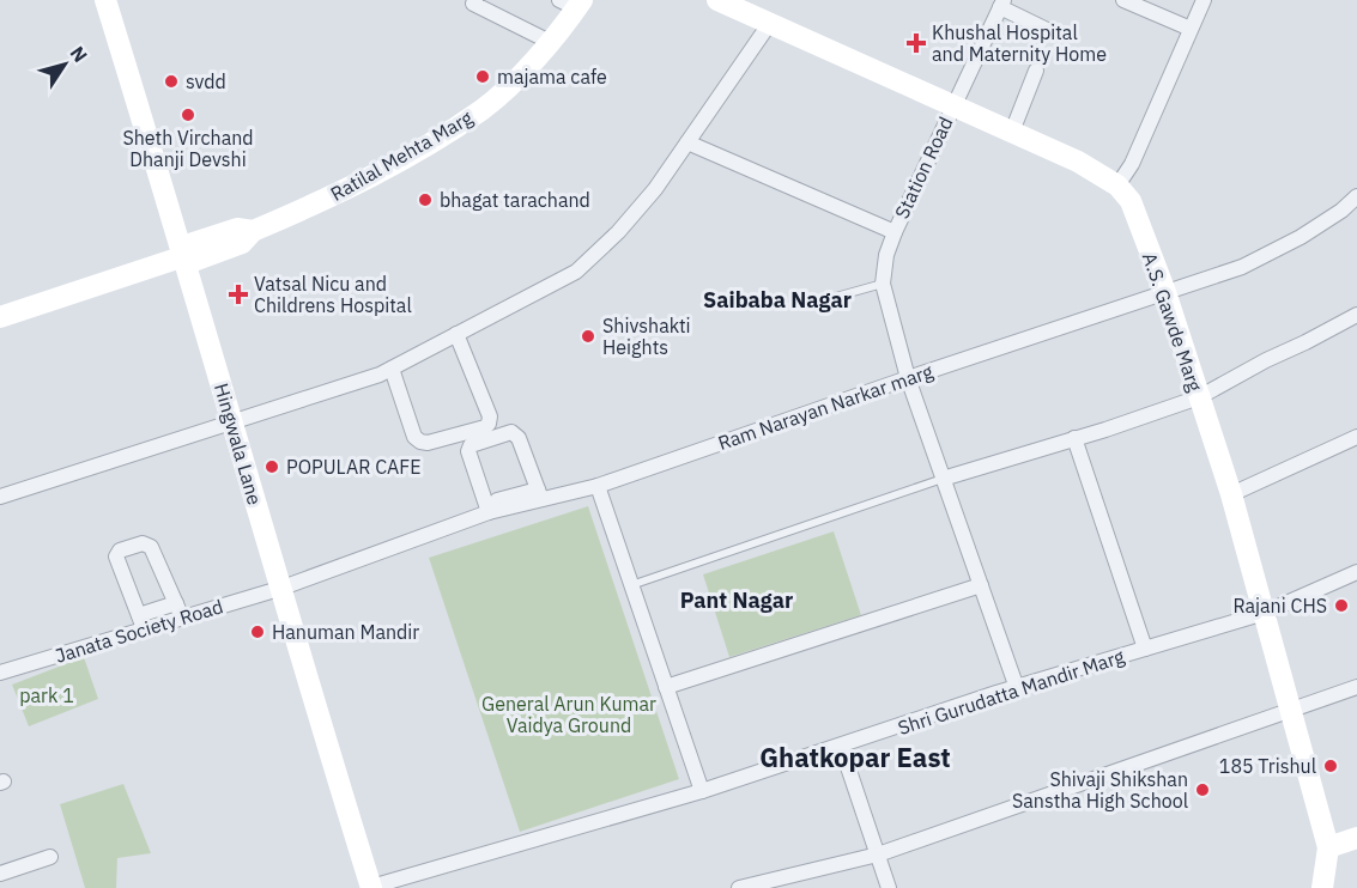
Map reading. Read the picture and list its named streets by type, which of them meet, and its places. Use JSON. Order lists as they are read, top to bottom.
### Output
{
  "streets": {
    "street": [
      "Ratilal Mehta Marg",
      "Station Road",
      "A.S. Gawde Marg",
      "Ram Narayan Narkar marg",
      "Hingwala Lane",
      "Janata Society Road",
      "Shri Gurudatta Mandir Marg"
    ]
  },
  "crossings": [
    ["Ratilal Mehta Marg", "Hingwala Lane"],
    ["Station Road", "A.S. Gawde Marg"],
    ["A.S. Gawde Marg", "Ram Narayan Narkar marg"],
    ["A.S. Gawde Marg", "Shri Gurudatta Mandir Marg"],
    ["Ram Narayan Narkar marg", "Hingwala Lane"],
    ["Ram Narayan Narkar marg", "Janata Society Road"],
    ["Hingwala Lane", "Janata Society Road"],
    ["Hingwala Lane", "Shri Gurudatta Mandir Marg"]
  ],
  "districts": ["Saibaba Nagar", "Pant Nagar", "Ghatkopar East"],
  "parks": ["park 1", "General Arun Kumar Vaidya Ground"],
  "places": {
    "health": ["Khushal Hospital and Maternity Home", "Vatsal Nicu and Childrens Hospital"],
    "other": [
      "majama cafe",
      "svdd",
      "Sheth Virchand Dhanji Devshi",
      "bhagat tarachand",
      "Shivshakti Heights",
      "POPULAR CAFE",
      "Rajani CHS",
      "Hanuman Mandir",
      "185 Trishul",
      "Shivaji Shikshan Sanstha High School"
    ]
  },
  "north": "top right"
}
